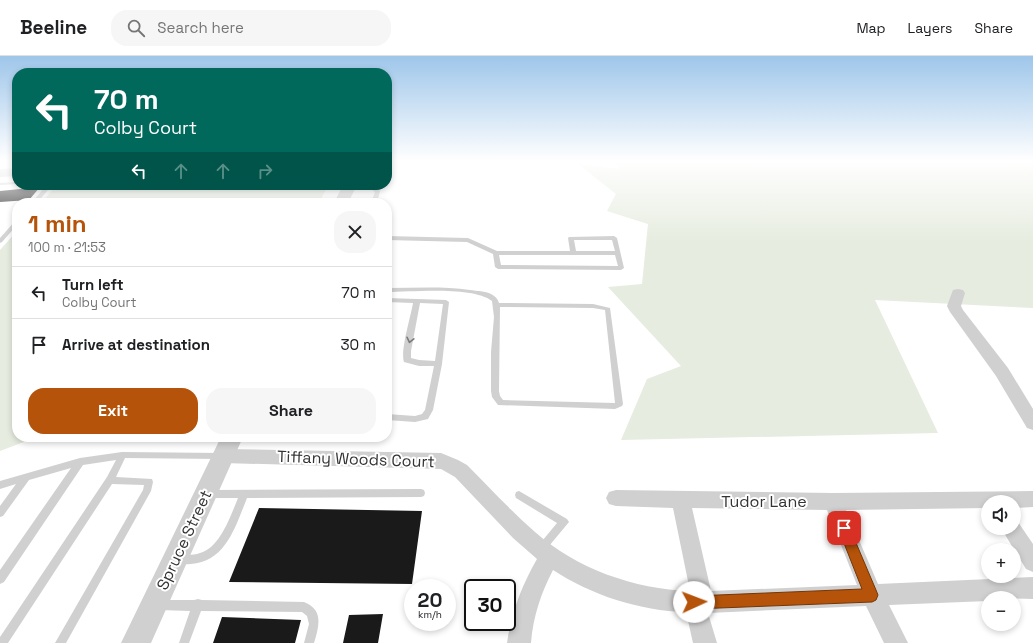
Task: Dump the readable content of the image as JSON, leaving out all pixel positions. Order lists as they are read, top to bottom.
{
  "streets": {
    "street": ["Tiffany Woods Court", "Tudor Lane", "Spruce Street"]
  },
  "crossings": [
    ["Tiffany Woods Court", "Spruce Street"]
  ],
  "page": {
    "header": "Beeline",
    "search": "Search here",
    "nav": ["Map", "Layers", "Share"],
    "turn": ["70 m", "Colby Court"],
    "heading": ["1 min", "100 m · 21:53"],
    "list": [
      {
        "name": "Turn left",
        "note": "Colby Court",
        "value": "70 m"
      },
      {
        "name": "Arrive at destination",
        "value": "30 m"
      }
    ],
    "buttons": ["Exit", "Share"],
    "map_buttons": ["+", "−"],
    "speed": "20 km/h",
    "limit": "30"
  }
}
